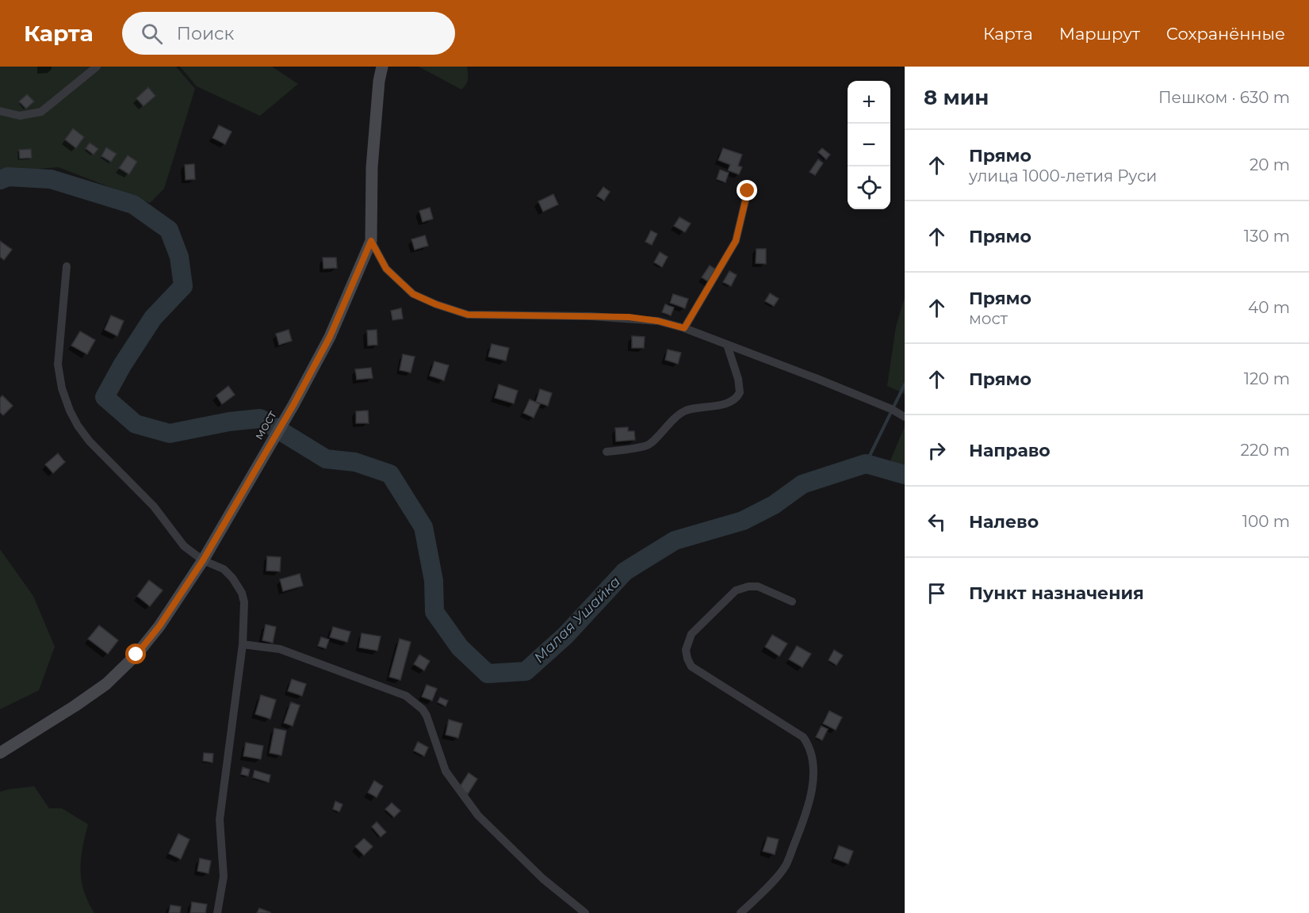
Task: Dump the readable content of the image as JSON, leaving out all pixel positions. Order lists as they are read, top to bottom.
{
  "streets": {
    "street": ["мост"]
  },
  "water": ["Малая Ушайка"],
  "page": {
    "header": "Карта",
    "search": "Поиск",
    "nav": ["Карта", "Маршрут", "Сохранённые"],
    "heading": ["8 мин", "Пешком · 630 m"],
    "map_buttons": ["+", "−"],
    "list": [
      ["Прямо", "улица 1000-летия Руси", "20 m"],
      ["Прямо", "130 m"],
      ["Прямо", "мост", "40 m"],
      ["Прямо", "120 m"],
      ["Направо", "220 m"],
      ["Налево", "100 m"],
      "Пункт назначения"
    ]
  }
}
